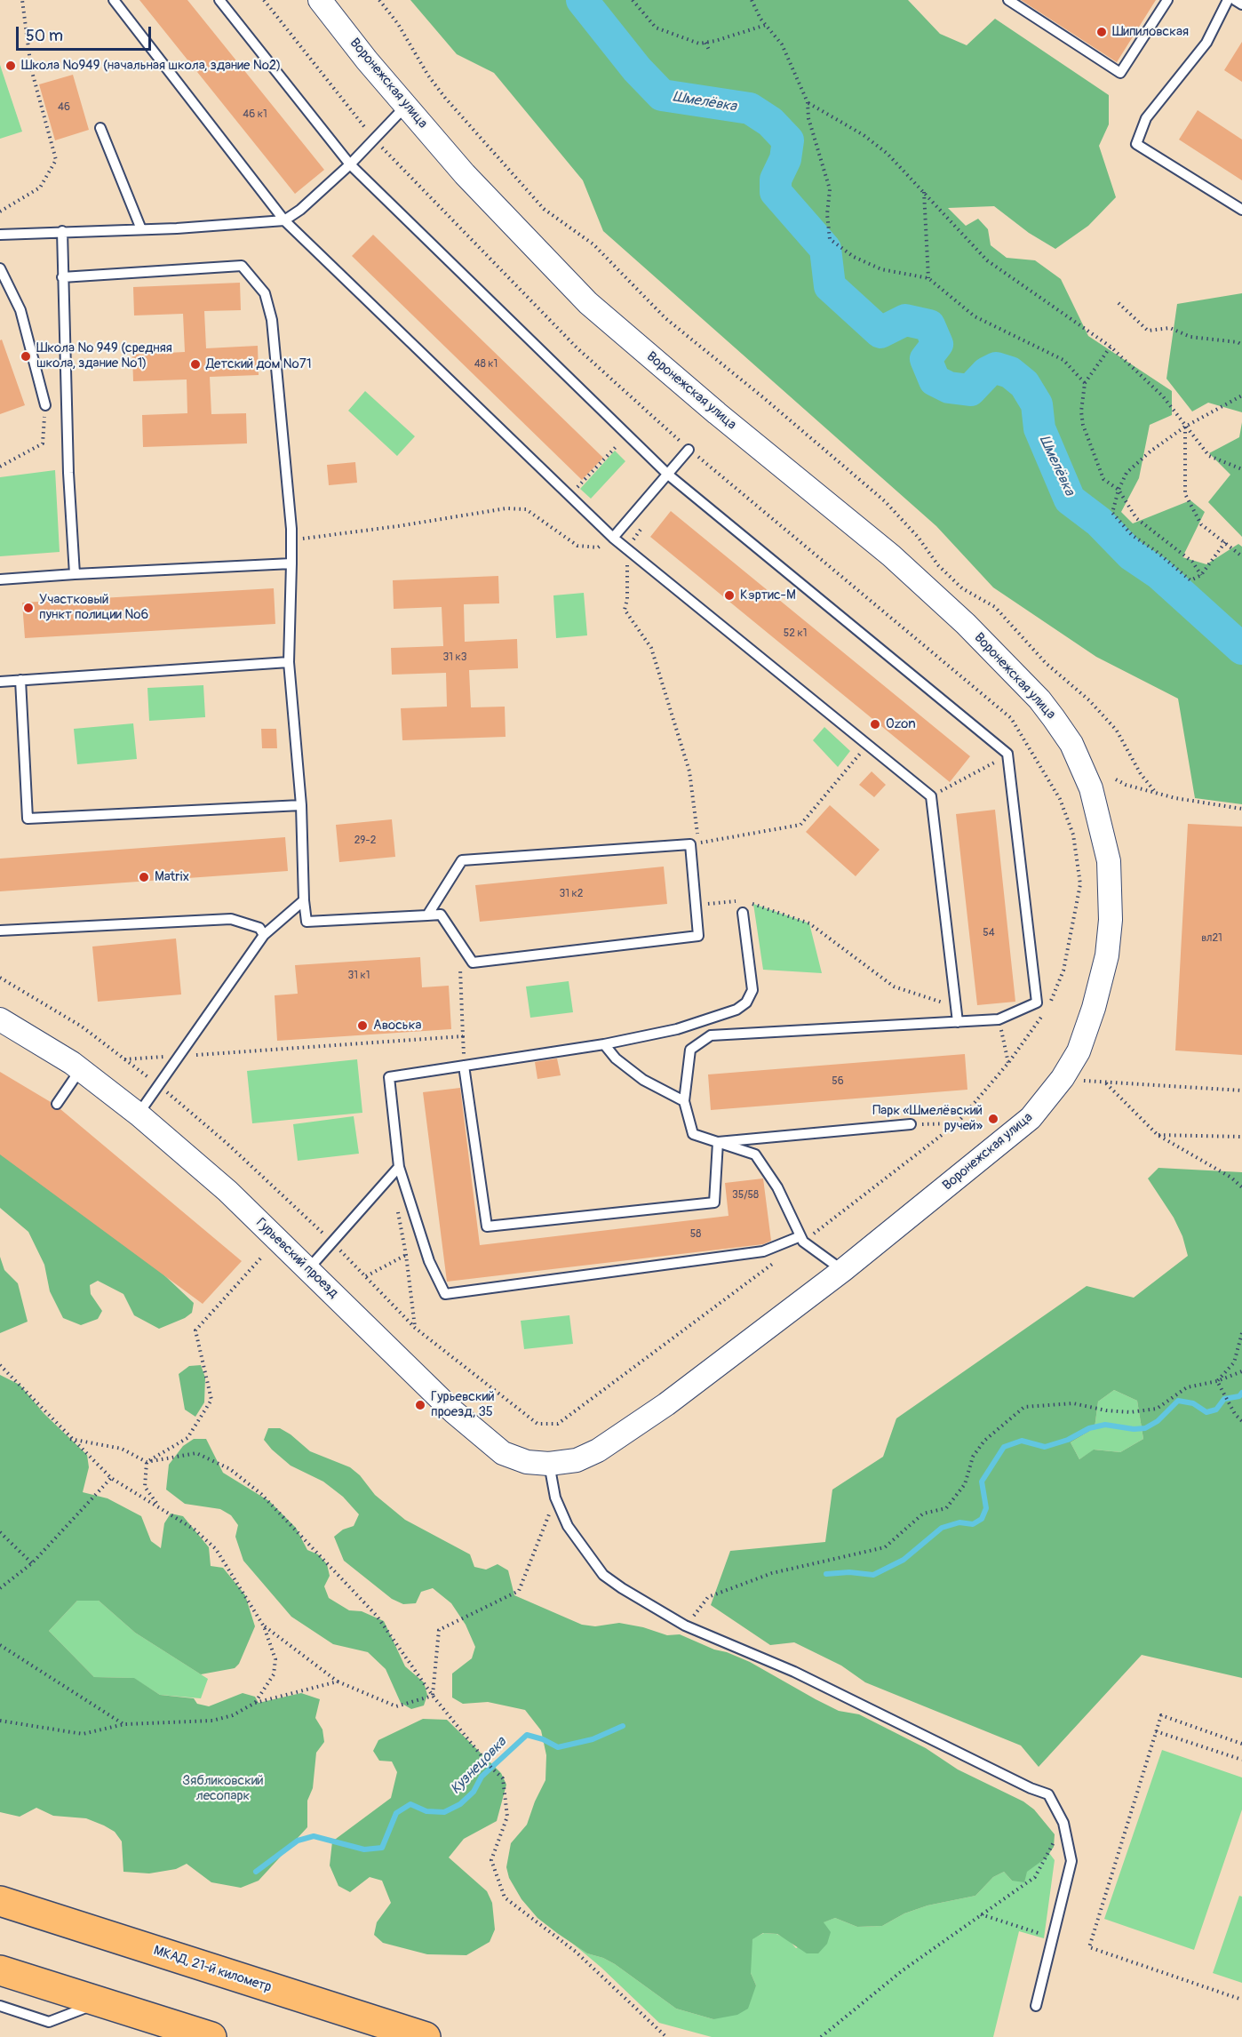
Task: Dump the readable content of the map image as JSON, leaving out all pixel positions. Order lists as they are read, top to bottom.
{
  "streets": {
    "highway": ["МКАД, 21-й километр"],
    "street": ["Воронежская улица", "Гурьевский проезд"]
  },
  "crossings": [
    ["Воронежская улица", "Гурьевский проезд"]
  ],
  "water": ["Шмелёвка", "Кузнецовка"],
  "parks": ["Зябликовский лесопарк"],
  "places": [
    "Шипиловская",
    "Школа №949 (начальная школа, здание №2)",
    "Школа № 949 (средняя школа, здание №1)",
    "Детский дом №71",
    "Кэртис-М",
    "Участковый пункт полиции №6",
    "Ozon",
    "Matrix",
    "Авоська",
    "Парк «Шмелёвский ручей»",
    "Гурьевский проезд, 35"
  ],
  "house_numbers": [
    "46",
    "46 к1",
    "48 к1",
    "52 к1",
    "31 к3",
    "29-2",
    "31 к2",
    "54",
    "вл21",
    "31 к1",
    "56",
    "35/58",
    "58"
  ],
  "scale_bar": "50 m"
}
